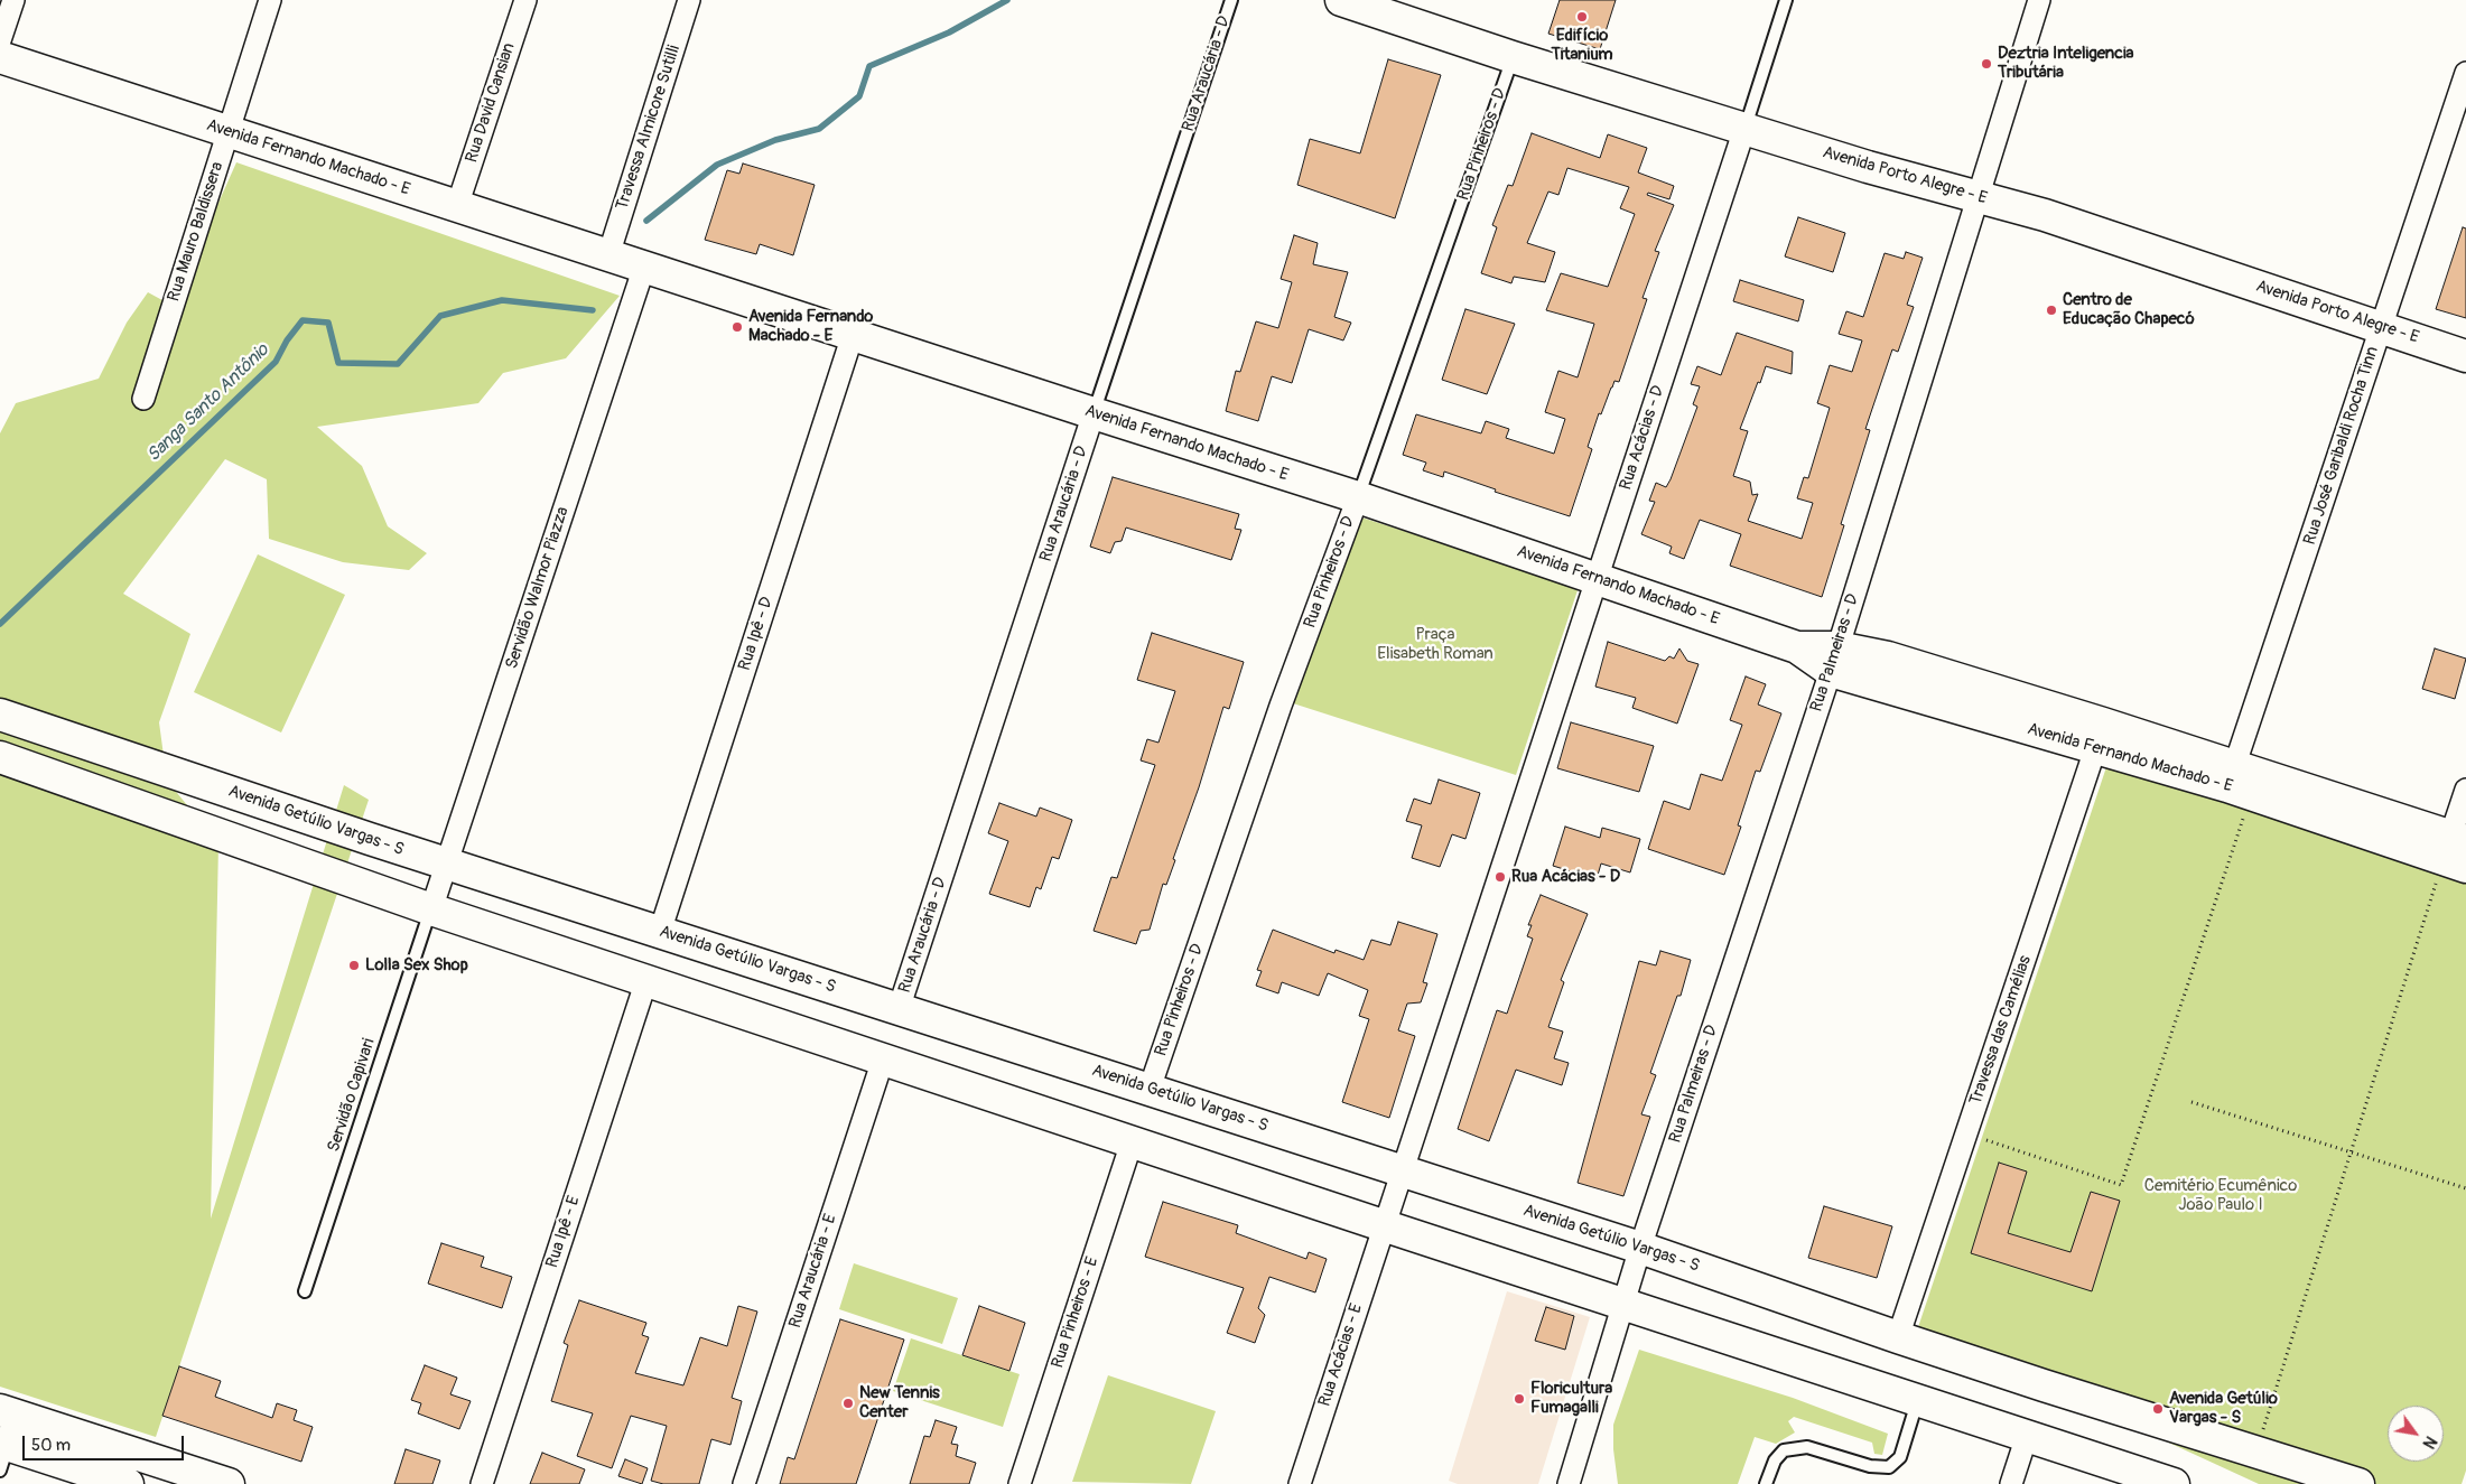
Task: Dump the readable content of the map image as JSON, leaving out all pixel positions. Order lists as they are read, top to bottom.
{
  "streets": {
    "street": [
      "Rua Araucária - D",
      "Rua David Cansian",
      "Travessa Almicore Sutilli",
      "Rua Pinheiros - D",
      "Avenida Fernando Machado - E",
      "Avenida Porto Alegre - E",
      "Rua Mauro Baldissera",
      "Rua Acácias - D",
      "Rua José Garibaldi Rocha Tinn",
      "Servidão Walmor Piazza",
      "Rua Ipê - D",
      "Rua Palmeiras - D",
      "Avenida Getúlio Vargas - S",
      "Travessa das Camélias",
      "Rua Ipê - E",
      "Rua Araucária - E",
      "Rua Pinheiros - E",
      "Rua Acácias - E"
    ],
    "lane": ["Servidão Capivari"]
  },
  "crossings": [
    ["Rua Araucária - D", "Avenida Fernando Machado - E"],
    ["Rua Araucária - D", "Avenida Getúlio Vargas - S"],
    ["Rua David Cansian", "Avenida Fernando Machado - E"],
    ["Travessa Almicore Sutilli", "Avenida Fernando Machado - E"],
    ["Rua Pinheiros - D", "Avenida Fernando Machado - E"],
    ["Rua Pinheiros - D", "Avenida Porto Alegre - E"],
    ["Rua Pinheiros - D", "Avenida Getúlio Vargas - S"],
    ["Avenida Fernando Machado - E", "Rua Mauro Baldissera"],
    ["Avenida Fernando Machado - E", "Rua Acácias - D"],
    ["Avenida Fernando Machado - E", "Rua José Garibaldi Rocha Tinn"],
    ["Avenida Fernando Machado - E", "Servidão Walmor Piazza"],
    ["Avenida Fernando Machado - E", "Rua Ipê - D"],
    ["Avenida Fernando Machado - E", "Rua Palmeiras - D"],
    ["Avenida Fernando Machado - E", "Travessa das Camélias"],
    ["Avenida Porto Alegre - E", "Rua Acácias - D"],
    ["Avenida Porto Alegre - E", "Rua José Garibaldi Rocha Tinn"],
    ["Avenida Porto Alegre - E", "Rua Palmeiras - D"],
    ["Rua Acácias - D", "Avenida Getúlio Vargas - S"],
    ["Rua Acácias - D", "Rua Acácias - E"],
    ["Servidão Walmor Piazza", "Avenida Getúlio Vargas - S"],
    ["Servidão Walmor Piazza", "Servidão Capivari"],
    ["Rua Ipê - D", "Avenida Getúlio Vargas - S"],
    ["Rua Palmeiras - D", "Avenida Getúlio Vargas - S"],
    ["Avenida Getúlio Vargas - S", "Travessa das Camélias"]
  ],
  "water": ["Sanga Santo Antônio"],
  "parks": ["Praça Elisabeth Roman", "Cemitério Ecumênico João Paulo I"],
  "places": [
    "Edifício Titanium",
    "Deztria Inteligencia Tributária",
    "Centro de Educação Chapecó",
    "Avenida Fernando Machado - E",
    "Rua Acácias - D",
    "Lolla Sex Shop",
    "Floricultura Fumagalli",
    "New Tennis Center",
    "Avenida Getúlio Vargas - S"
  ],
  "scale_bar": "50 m",
  "north": "bottom right"
}
